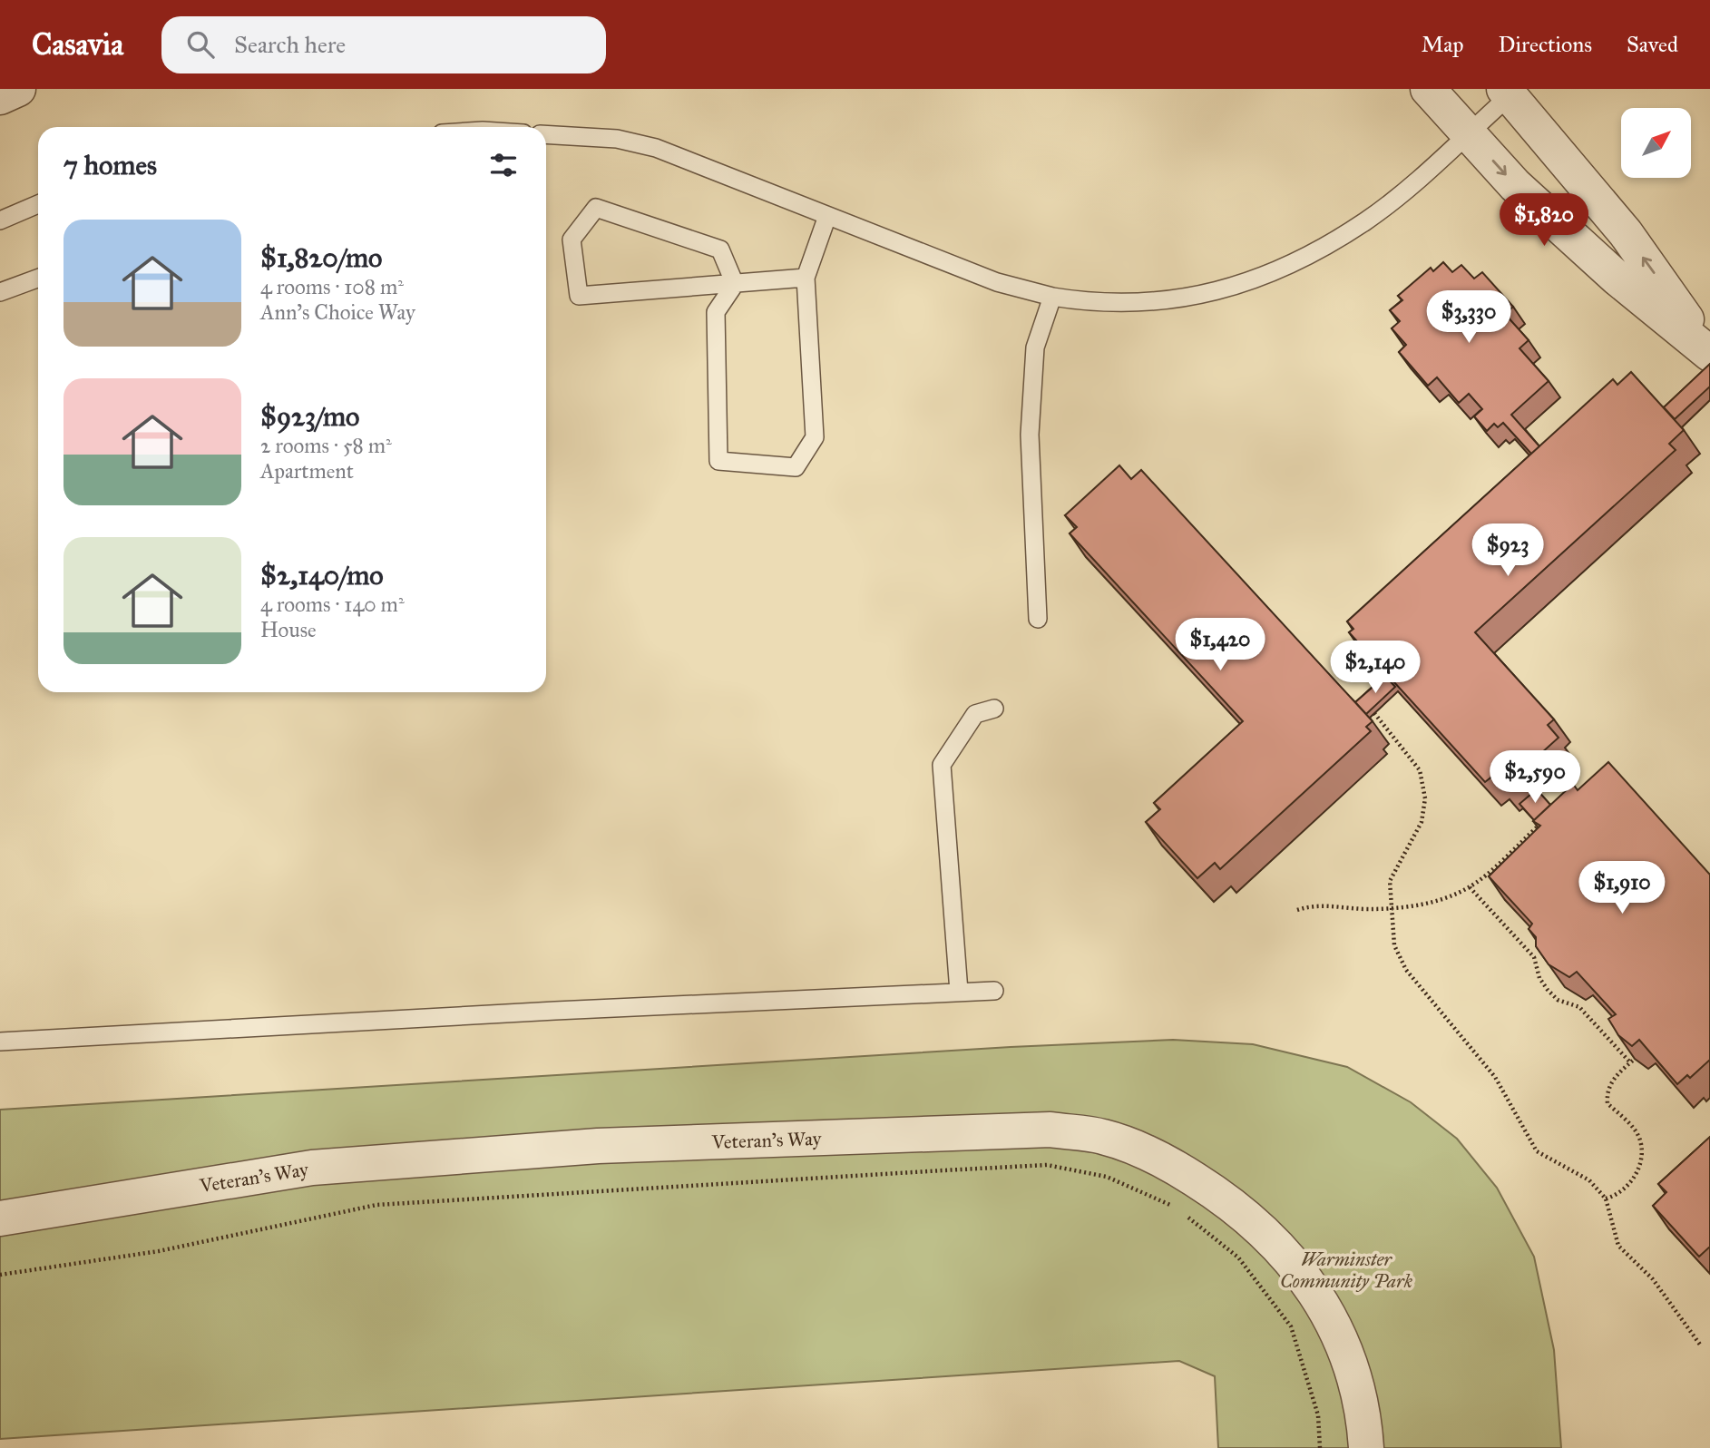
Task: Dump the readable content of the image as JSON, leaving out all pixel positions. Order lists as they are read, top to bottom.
{
  "streets": {
    "street": ["Veteran's Way"]
  },
  "parks": ["Warminster Community Park"],
  "north": "top right",
  "page": {
    "header": "Casavia",
    "search": "Search here",
    "nav": ["Map", "Directions", "Saved"],
    "heading": "7 homes",
    "price": [
      "$1,820",
      "$3,330",
      "$923",
      "$1,420",
      "$2,140",
      "$2,590",
      "$1,910"
    ],
    "list": [
      {
        "name": "$1,820/mo",
        "note": "4 rooms · 108 m² · Ann's Choice Way"
      },
      {
        "name": "$923/mo",
        "note": "2 rooms · 58 m² · Apartment"
      },
      {
        "name": "$2,140/mo",
        "note": "4 rooms · 140 m² · House"
      }
    ]
  }
}
